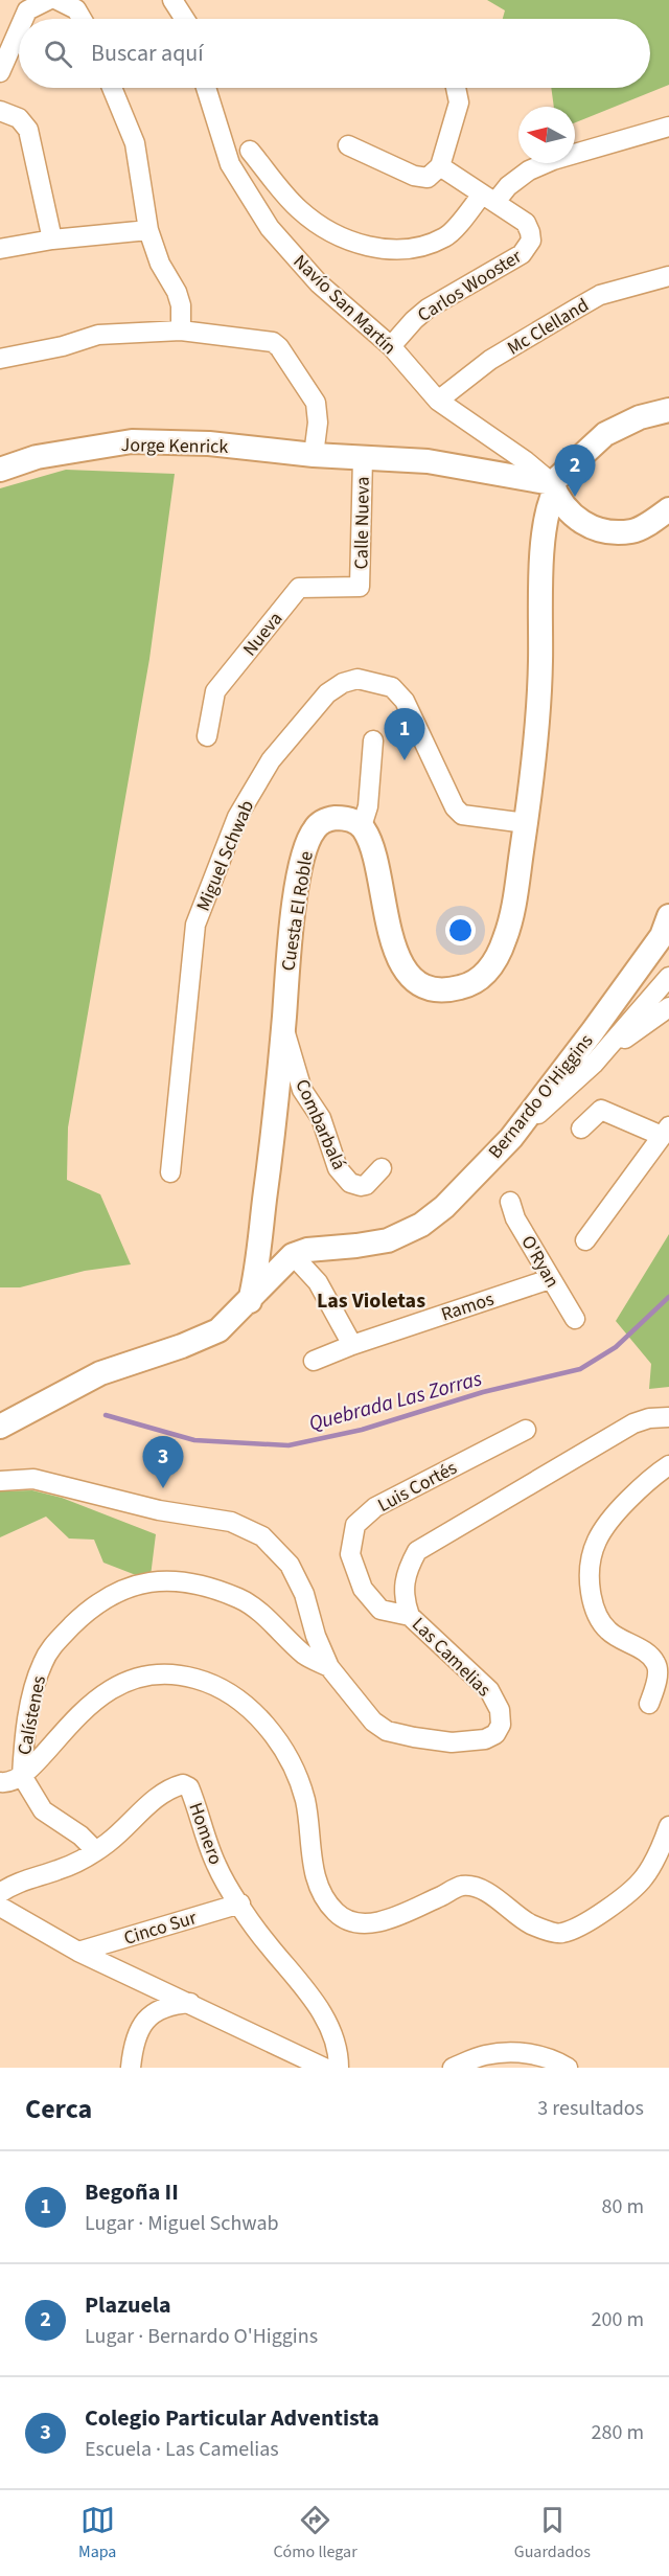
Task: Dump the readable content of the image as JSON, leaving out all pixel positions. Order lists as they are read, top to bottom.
{
  "streets": {
    "main road": ["Jorge Kenrick", "Cuesta El Roble", "Bernardo O'Higgins"],
    "street": [
      "Carlos Wooster",
      "Navío San Martín",
      "Mc Clelland",
      "Calle Nueva",
      "Nueva",
      "Miguel Schwab",
      "Combarbalá",
      "O'Ryan",
      "Ramos",
      "Luis Cortés",
      "Las Camelias",
      "Calístenes",
      "Homero",
      "Cinco Sur"
    ]
  },
  "crossings": [
    ["Carlos Wooster", "Navío San Martín"],
    ["Navío San Martín", "Mc Clelland"],
    ["Navío San Martín", "Jorge Kenrick"],
    ["Jorge Kenrick", "Calle Nueva"],
    ["Calle Nueva", "Nueva"],
    ["Cuesta El Roble", "Combarbalá"],
    ["O'Ryan", "Ramos"],
    ["Luis Cortés", "Las Camelias"],
    ["Las Camelias", "Calístenes"],
    ["Homero", "Cinco Sur"]
  ],
  "districts": ["Las Violetas"],
  "water": ["Quebrada Las Zorras"],
  "north": "left",
  "page": {
    "search": "Buscar aquí",
    "pins": ["2", "1", "3"],
    "heading": ["Cerca", "3 resultados"],
    "list": [
      {
        "mark": "1",
        "name": "Begoña II",
        "note": "Lugar · Miguel Schwab",
        "value": "80 m"
      },
      {
        "mark": "2",
        "name": "Plazuela",
        "note": "Lugar · Bernardo O'Higgins",
        "value": "200 m"
      },
      {
        "mark": "3",
        "name": "Colegio Particular Adventista",
        "note": "Escuela · Las Camelias",
        "value": "280 m"
      }
    ],
    "nav": ["Mapa", "Cómo llegar", "Guardados"]
  }
}
